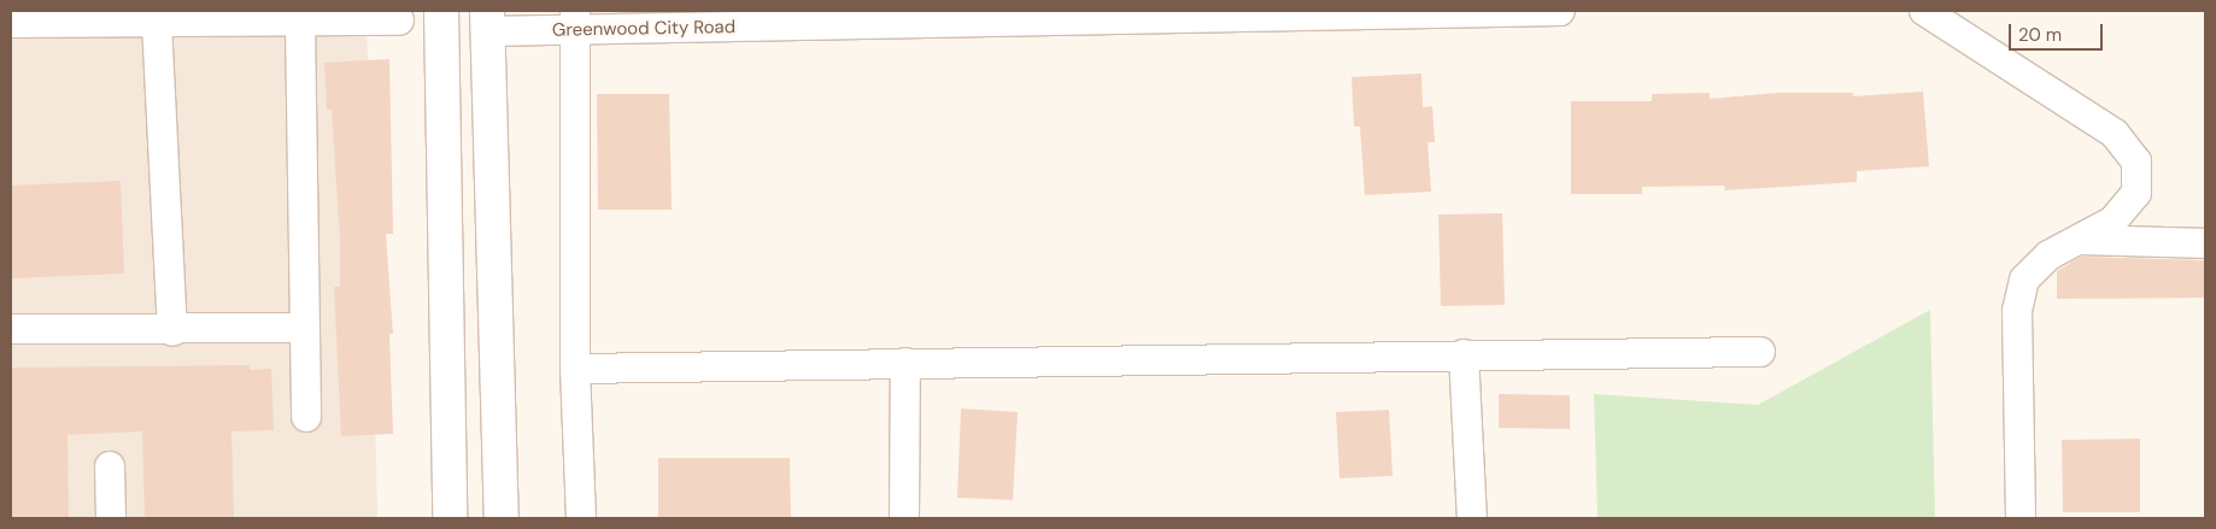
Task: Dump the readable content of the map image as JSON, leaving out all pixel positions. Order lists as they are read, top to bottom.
{
  "streets": {
    "street": ["Greenwood City Road"]
  },
  "scale_bar": "20 m"
}
